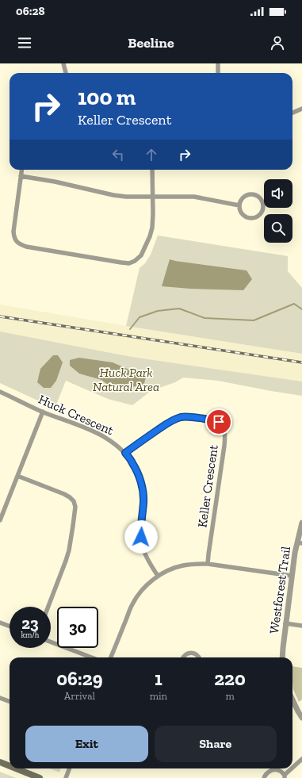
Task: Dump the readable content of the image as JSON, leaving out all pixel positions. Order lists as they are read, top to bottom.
{
  "streets": {
    "street": ["Huck Crescent", "Keller Crescent", "Westforest Trail"]
  },
  "crossings": [
    ["Huck Crescent", "Keller Crescent"]
  ],
  "parks": ["Huck Park Natural Area"],
  "page": {
    "status": "06:28",
    "header": "Beeline",
    "turn": ["100 m", "Keller Crescent"],
    "speed": "23 km/h",
    "limit": "30",
    "eta": [
      "06:29",
      "Arrival",
      "1",
      "min",
      "220",
      "m"
    ],
    "buttons": ["Exit", "Share"]
  }
}
